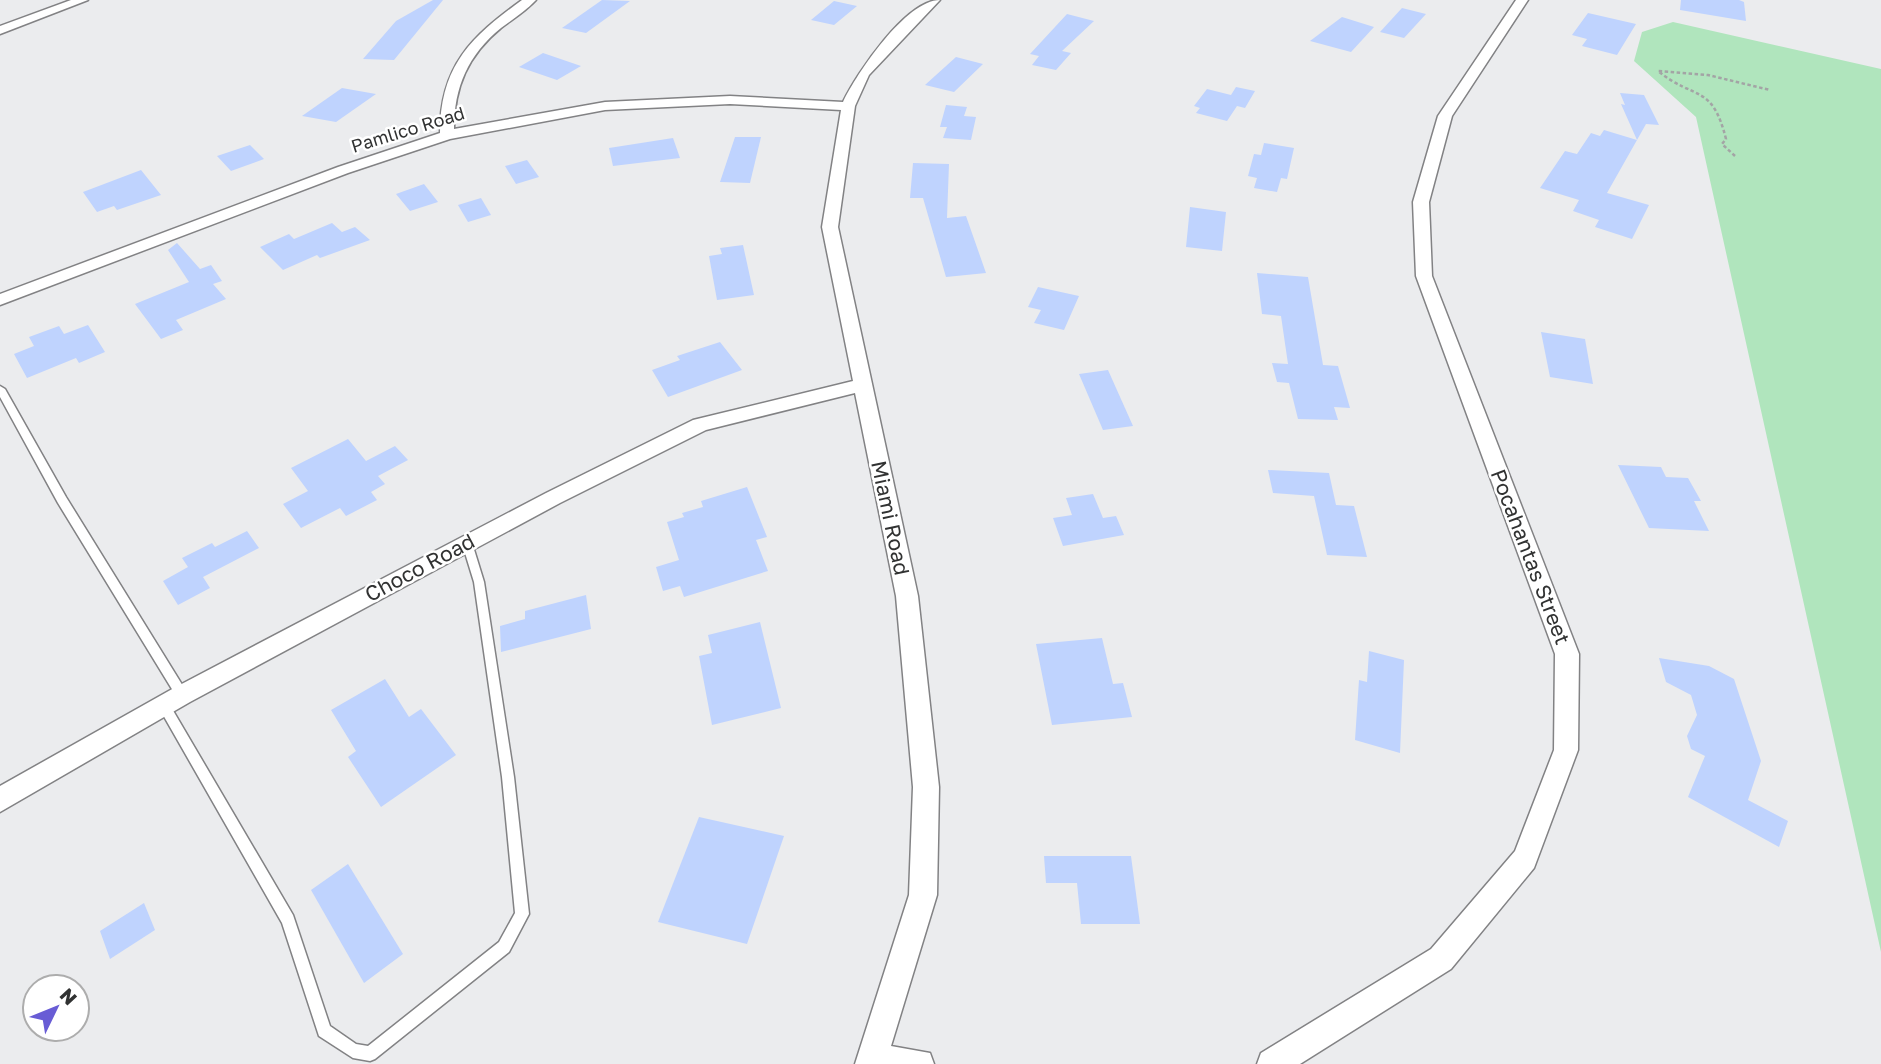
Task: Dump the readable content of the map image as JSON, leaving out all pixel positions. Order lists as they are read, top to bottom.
{
  "streets": {
    "street": [
      "Pamlico Road",
      "Miami Road",
      "Pocahantas Street",
      "Choco Road"
    ]
  },
  "crossings": [
    ["Pamlico Road", "Miami Road"],
    ["Miami Road", "Choco Road"]
  ],
  "north": "top right"
}
